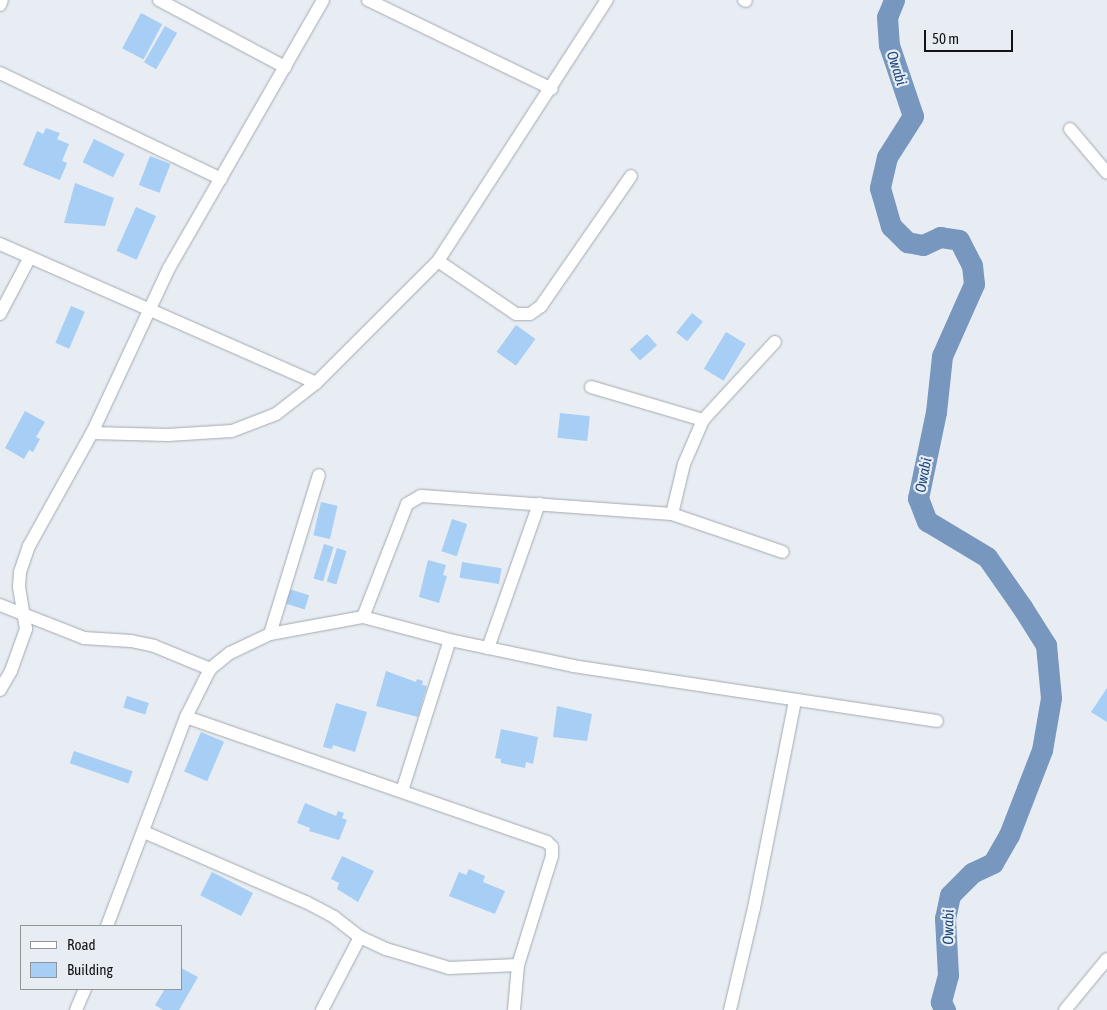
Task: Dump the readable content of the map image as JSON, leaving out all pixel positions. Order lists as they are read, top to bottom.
{
  "water": ["Owabi"],
  "legend": ["Road", "Building"],
  "scale_bar": "50 m"
}
